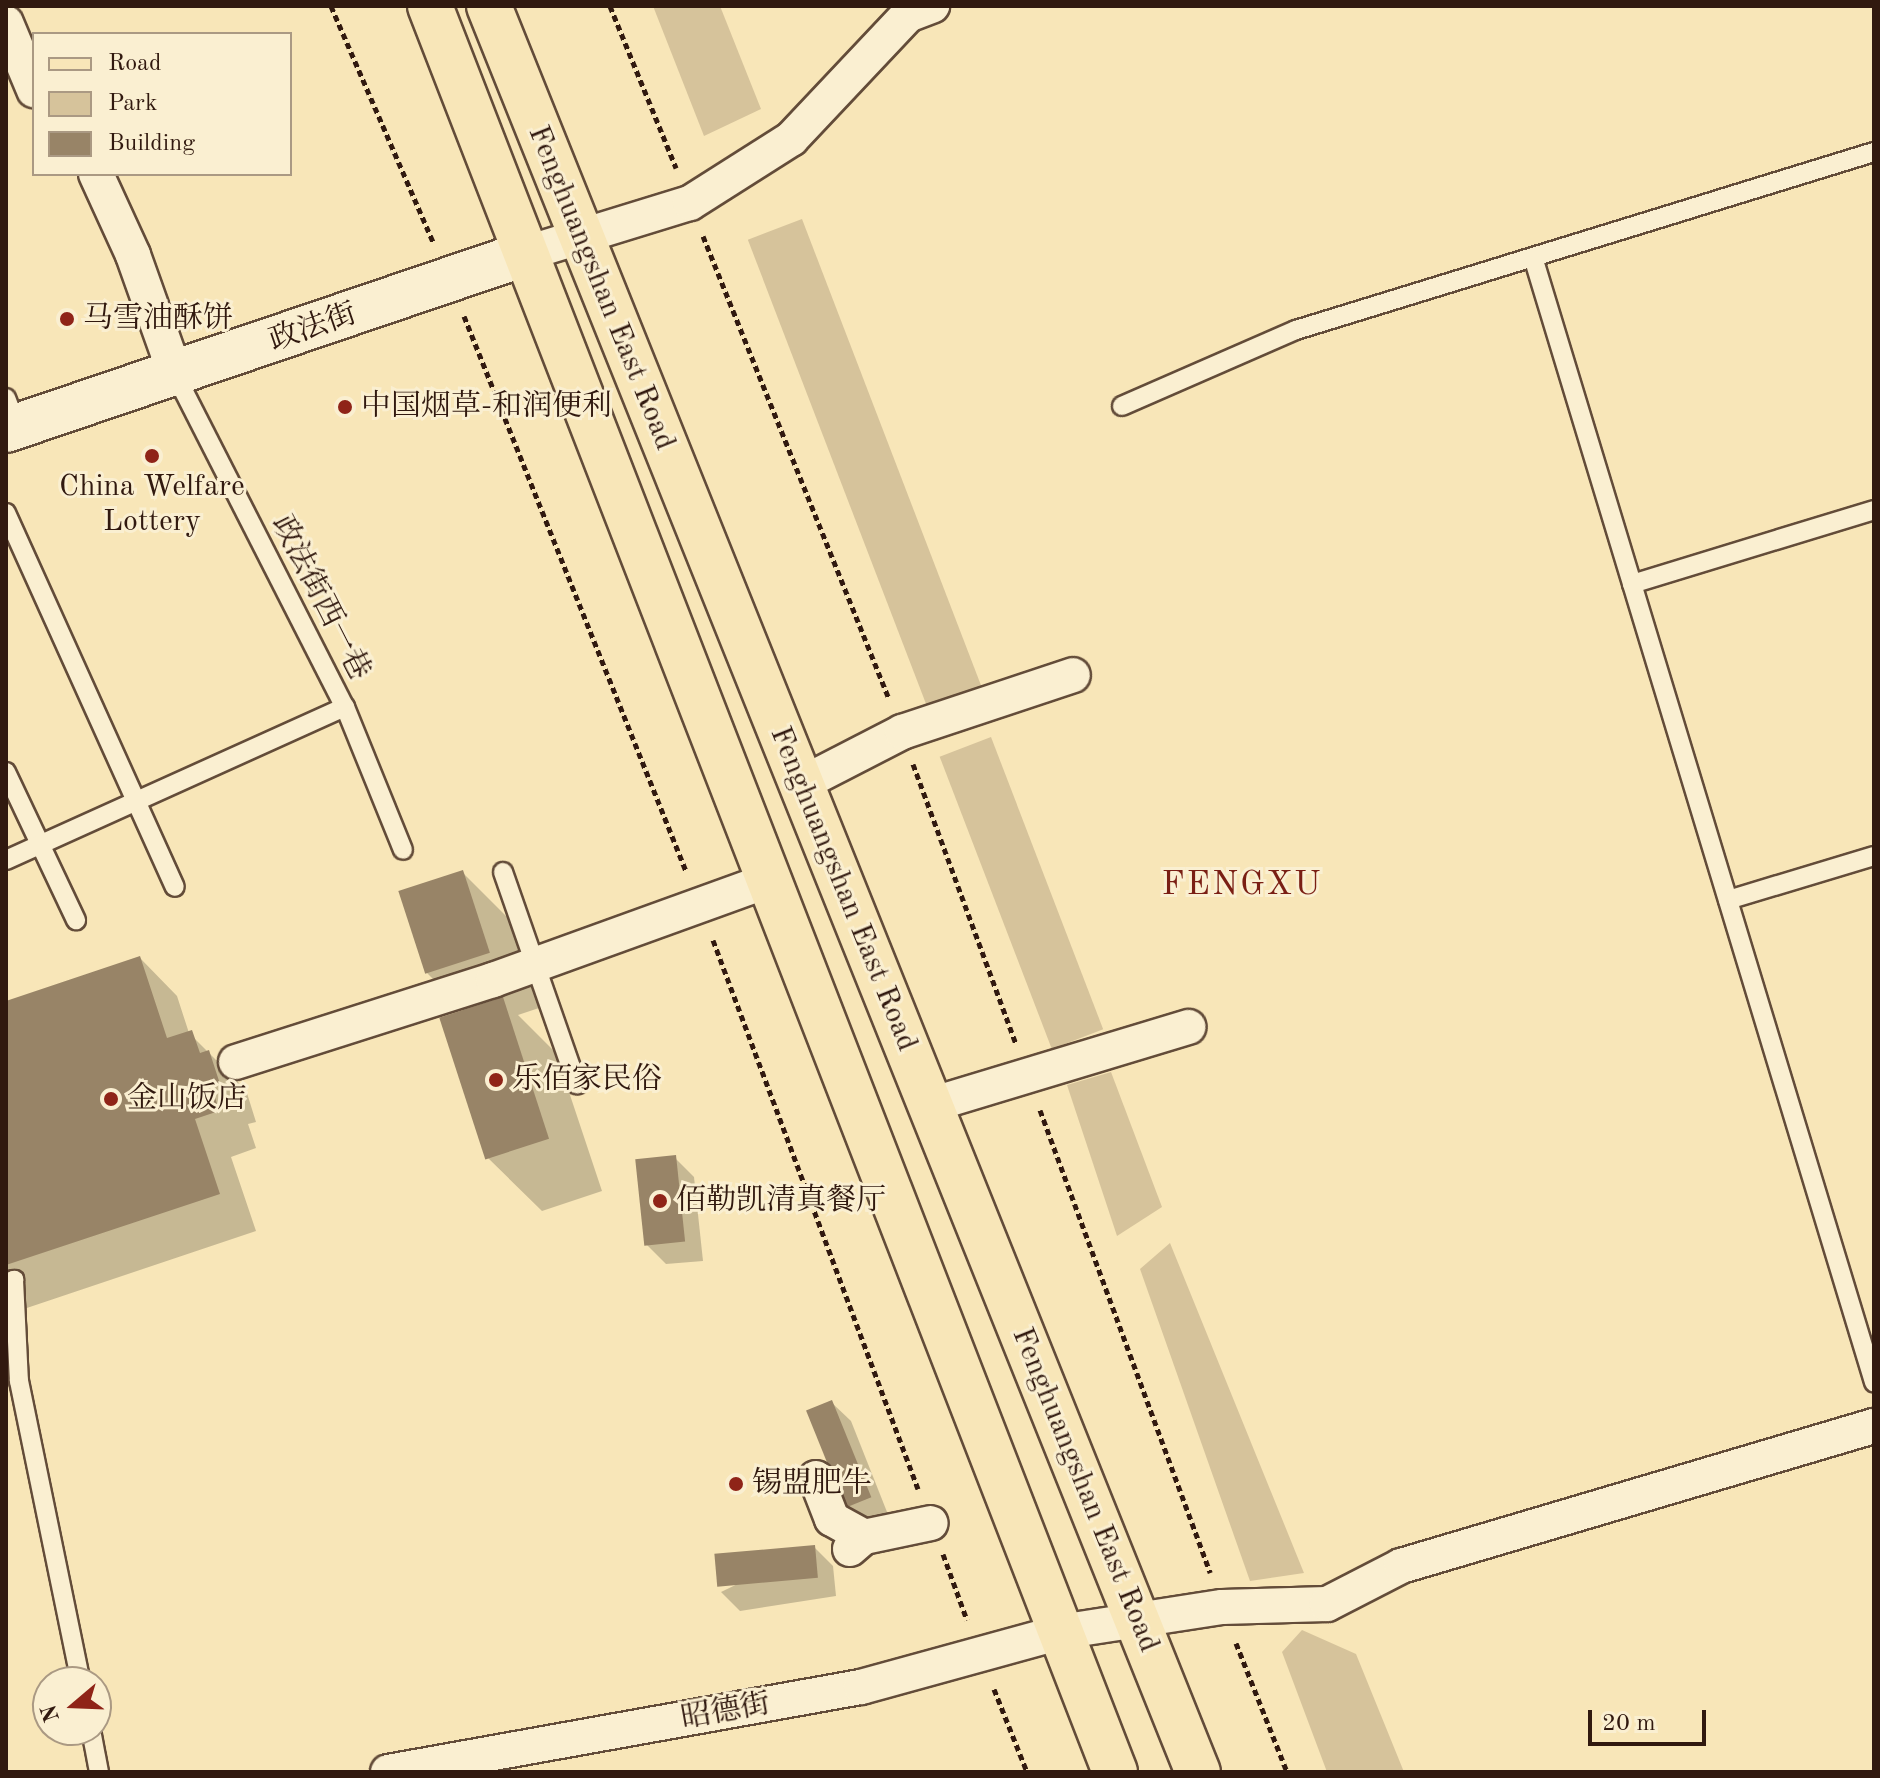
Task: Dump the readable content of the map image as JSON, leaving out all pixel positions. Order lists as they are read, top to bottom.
{
  "streets": {
    "main road": ["Fenghuangshan East Road"],
    "street": ["政法街", "昭德街"],
    "lane": ["政法街西一巷"]
  },
  "crossings": [
    ["Fenghuangshan East Road", "政法街"],
    ["Fenghuangshan East Road", "昭德街"],
    ["政法街", "政法街西一巷"]
  ],
  "districts": ["FENGXU"],
  "places": [
    "马雪油酥饼",
    "中国烟草-和润便利",
    "China Welfare Lottery",
    "乐佰家民俗",
    "金山饭店",
    "佰勒凯清真餐厅",
    "锡盟肥牛"
  ],
  "legend": ["Road", "Park", "Building"],
  "scale_bar": "20 m",
  "north": "left"
}
